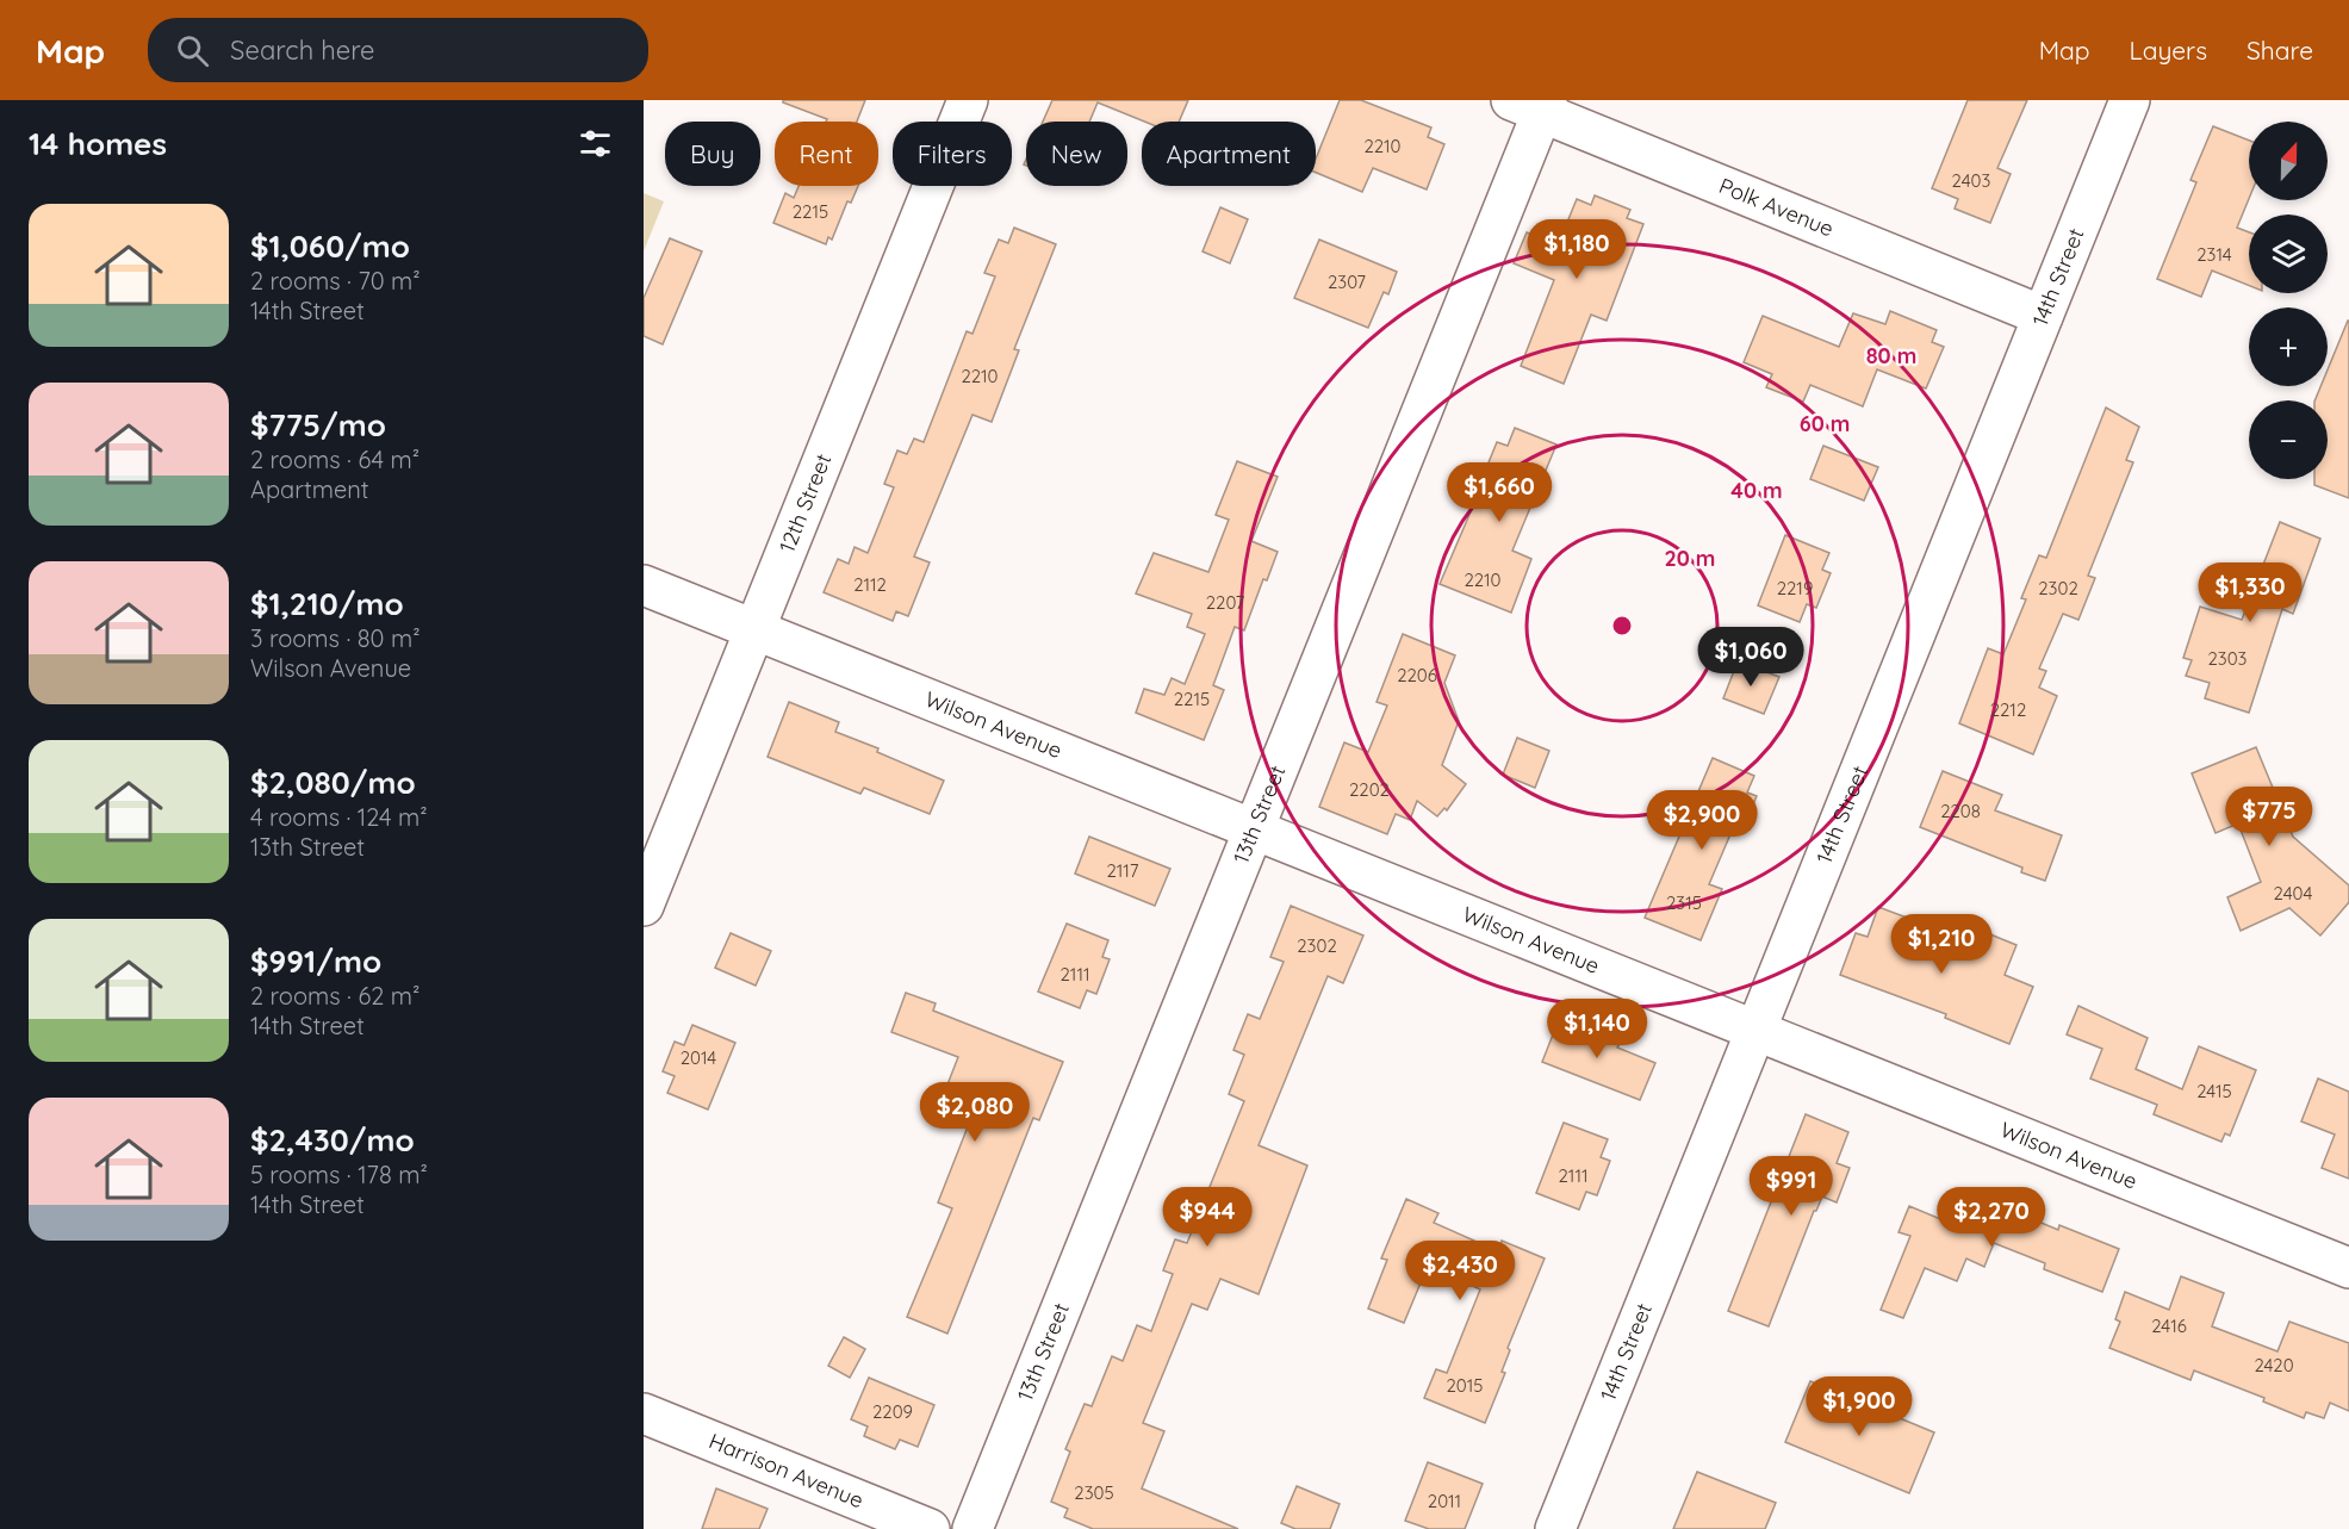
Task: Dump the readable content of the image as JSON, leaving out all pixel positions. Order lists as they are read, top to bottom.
{
  "streets": {
    "street": [
      "Polk Avenue",
      "14th Street",
      "12th Street",
      "Wilson Avenue",
      "13th Street",
      "Harrison Avenue"
    ]
  },
  "crossings": [
    ["Polk Avenue", "14th Street"],
    ["Polk Avenue", "13th Street"],
    ["14th Street", "Wilson Avenue"],
    ["12th Street", "Wilson Avenue"],
    ["Wilson Avenue", "13th Street"]
  ],
  "house_numbers": [
    "2210",
    "2403",
    "2215",
    "2314",
    "2307",
    "2210",
    "2210",
    "2112",
    "2219",
    "2302",
    "2207",
    "2303",
    "2206",
    "2215",
    "2212",
    "2202",
    "2208",
    "2117",
    "2404",
    "2315",
    "2302",
    "2111",
    "2014",
    "2415",
    "2111",
    "2416",
    "2420",
    "2015",
    "2209",
    "2305",
    "2011"
  ],
  "north": "top",
  "page": {
    "header": "Map",
    "search": "Search here",
    "nav": ["Map", "Layers", "Share"],
    "heading": "14 homes",
    "map_buttons": ["+", "−"],
    "chip": [
      "Buy",
      "Rent",
      "Filters",
      "New",
      "Apartment"
    ],
    "list": [
      {
        "name": "$1,060/mo",
        "note": "2 rooms · 70 m² · 14th Street"
      },
      {
        "name": "$775/mo",
        "note": "2 rooms · 64 m² · Apartment"
      },
      {
        "name": "$1,210/mo",
        "note": "3 rooms · 80 m² · Wilson Avenue"
      },
      {
        "name": "$2,080/mo",
        "note": "4 rooms · 124 m² · 13th Street"
      },
      {
        "name": "$991/mo",
        "note": "2 rooms · 62 m² · 14th Street"
      },
      {
        "name": "$2,430/mo",
        "note": "5 rooms · 178 m² · 14th Street"
      }
    ],
    "price": [
      "$1,180",
      "$1,660",
      "$1,330",
      "$1,060",
      "$775",
      "$2,900",
      "$1,210",
      "$1,140",
      "$2,080",
      "$991",
      "$944",
      "$2,270",
      "$2,430",
      "$1,900"
    ]
  },
  "rings": [
    "80 m",
    "60 m",
    "40 m",
    "20 m"
  ]
}
